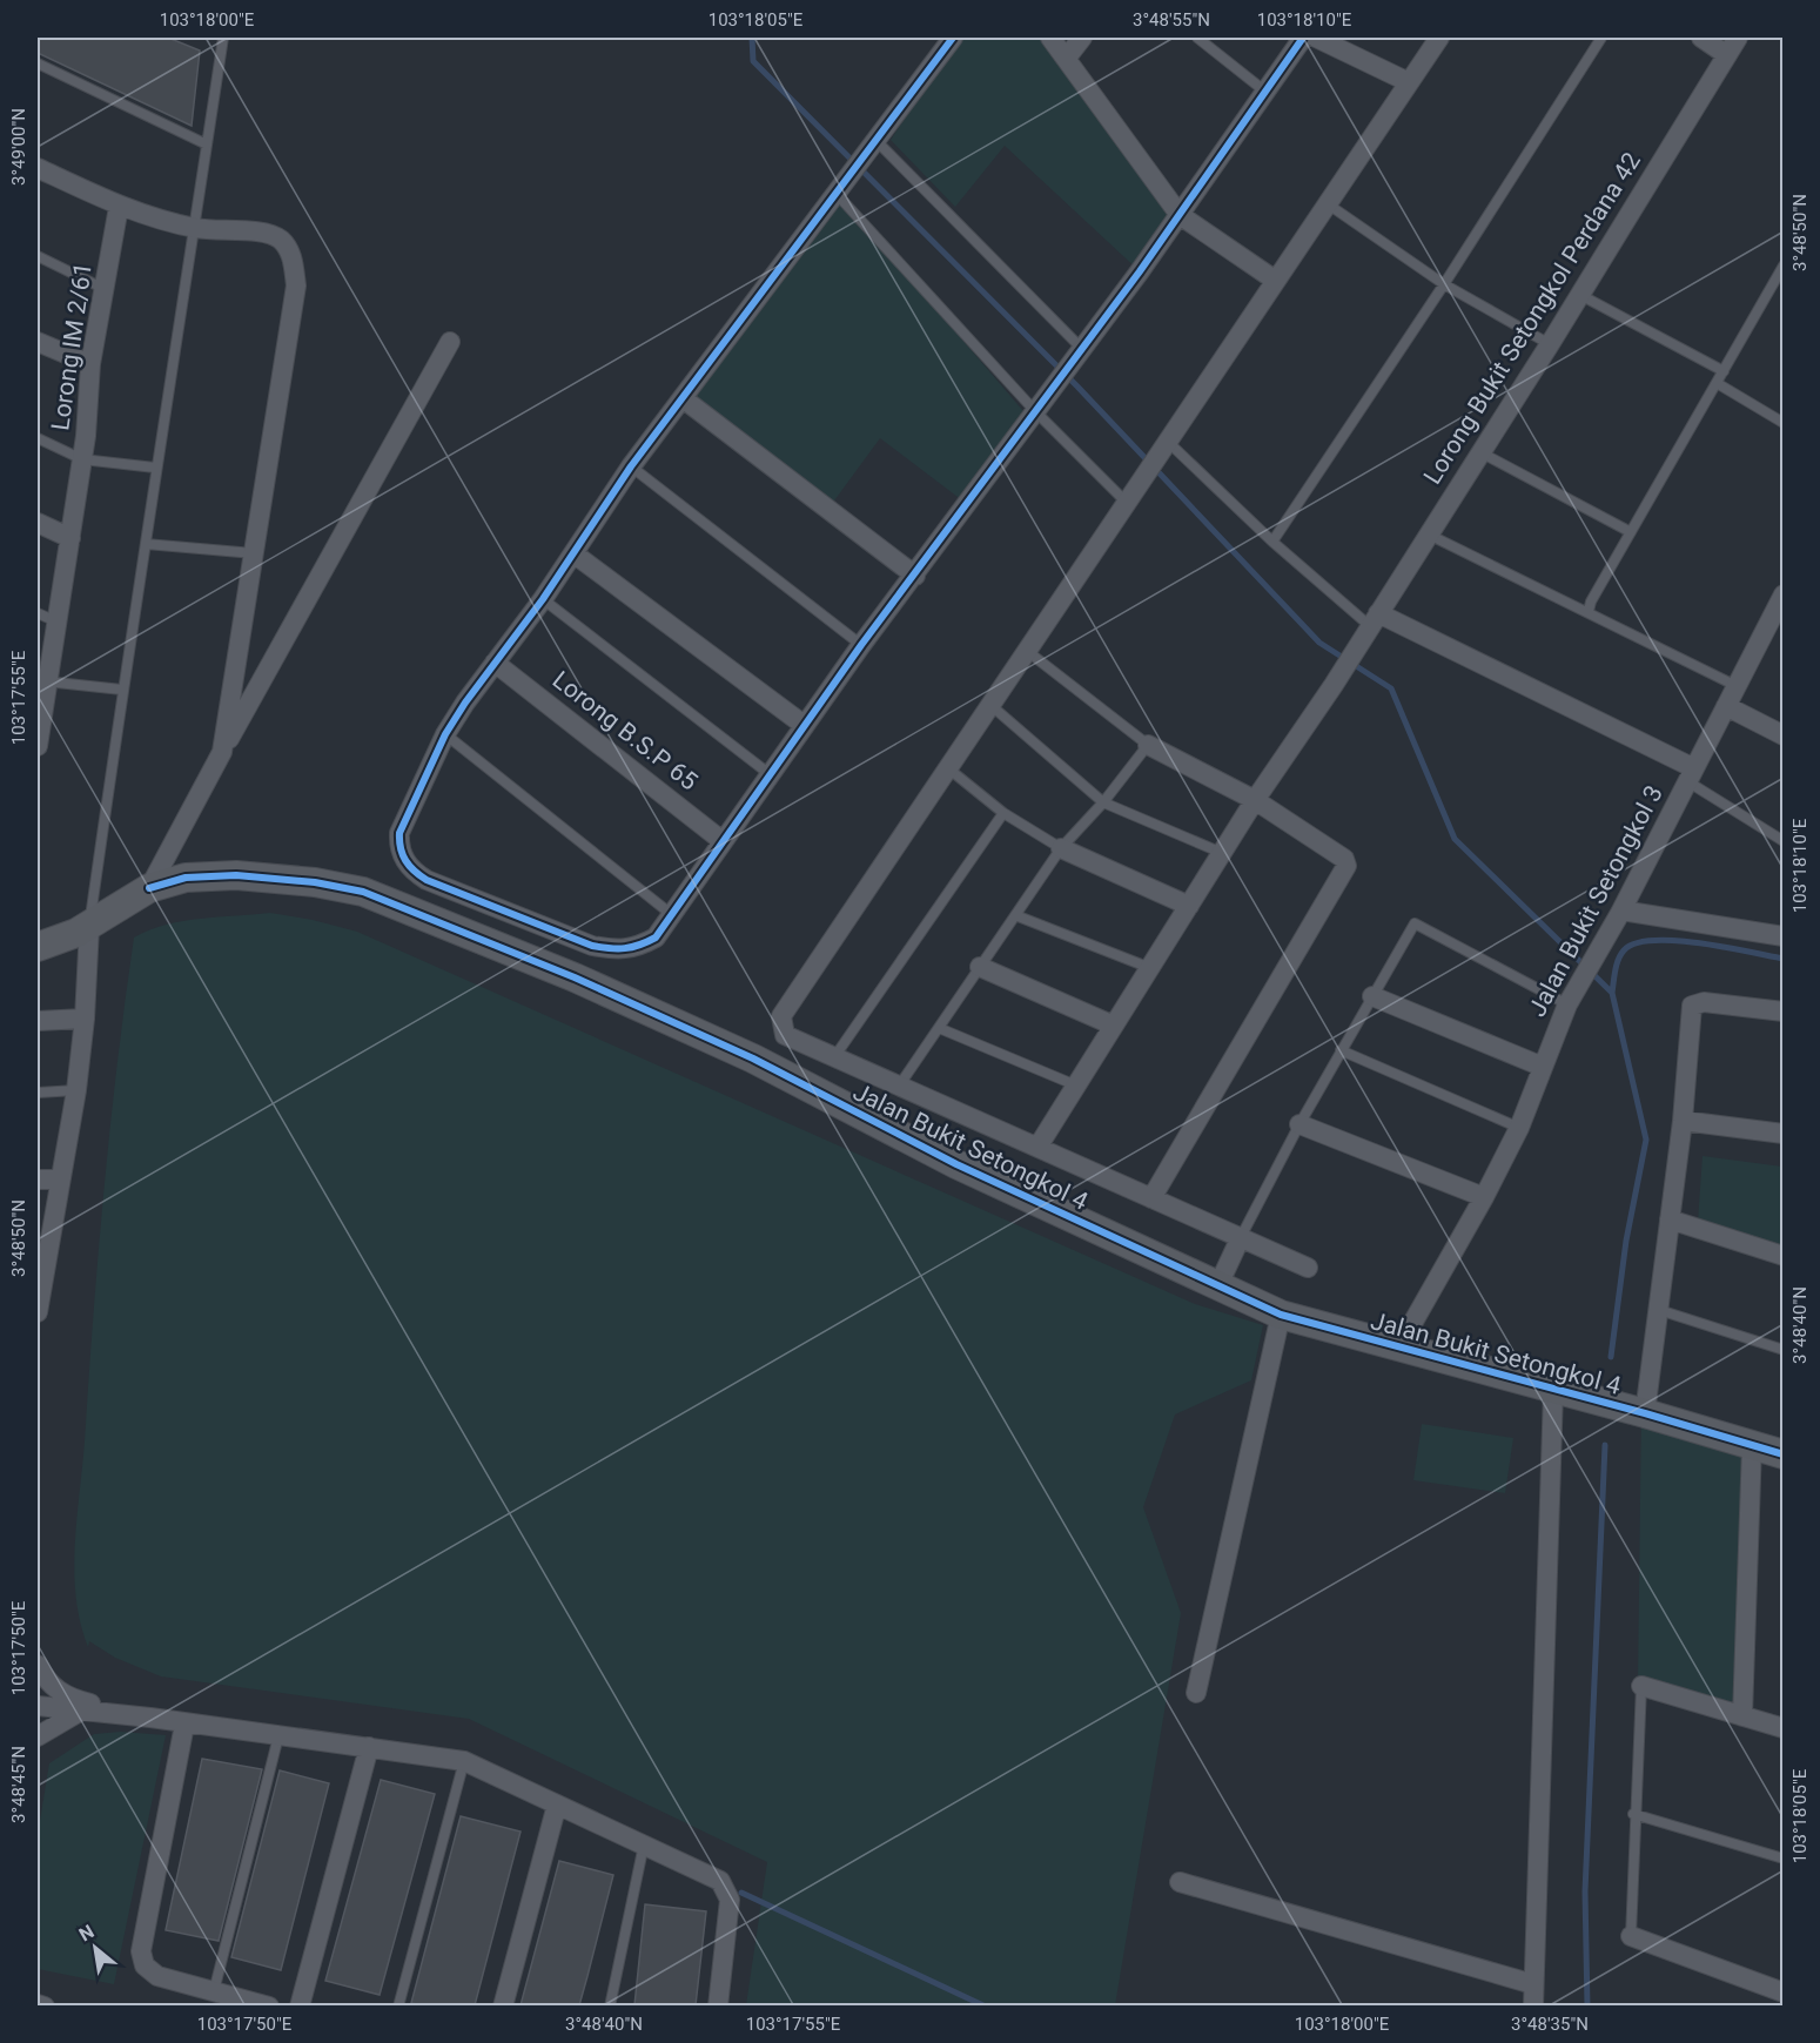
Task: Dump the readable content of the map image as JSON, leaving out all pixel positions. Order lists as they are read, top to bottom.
{
  "streets": {
    "street": [
      "Lorong Bukit Setongkol Perdana 42",
      "Lorong IM 2/61",
      "Lorong B.S.P 65",
      "Jalan Bukit Setongkol 3",
      "Jalan Bukit Setongkol 4"
    ]
  },
  "crossings": [
    ["Jalan Bukit Setongkol 3", "Jalan Bukit Setongkol 4"]
  ],
  "north": "top left",
  "coordinates": [
    "103°18'00\"E",
    "103°18'05\"E",
    "3°48'55\"N",
    "103°18'10\"E",
    "3°49'00\"N",
    "3°48'50\"N",
    "103°17'55\"E",
    "3°48'40\"N",
    "103°17'50\"E",
    "3°48'45\"N",
    "3°48'35\"N"
  ]
}
